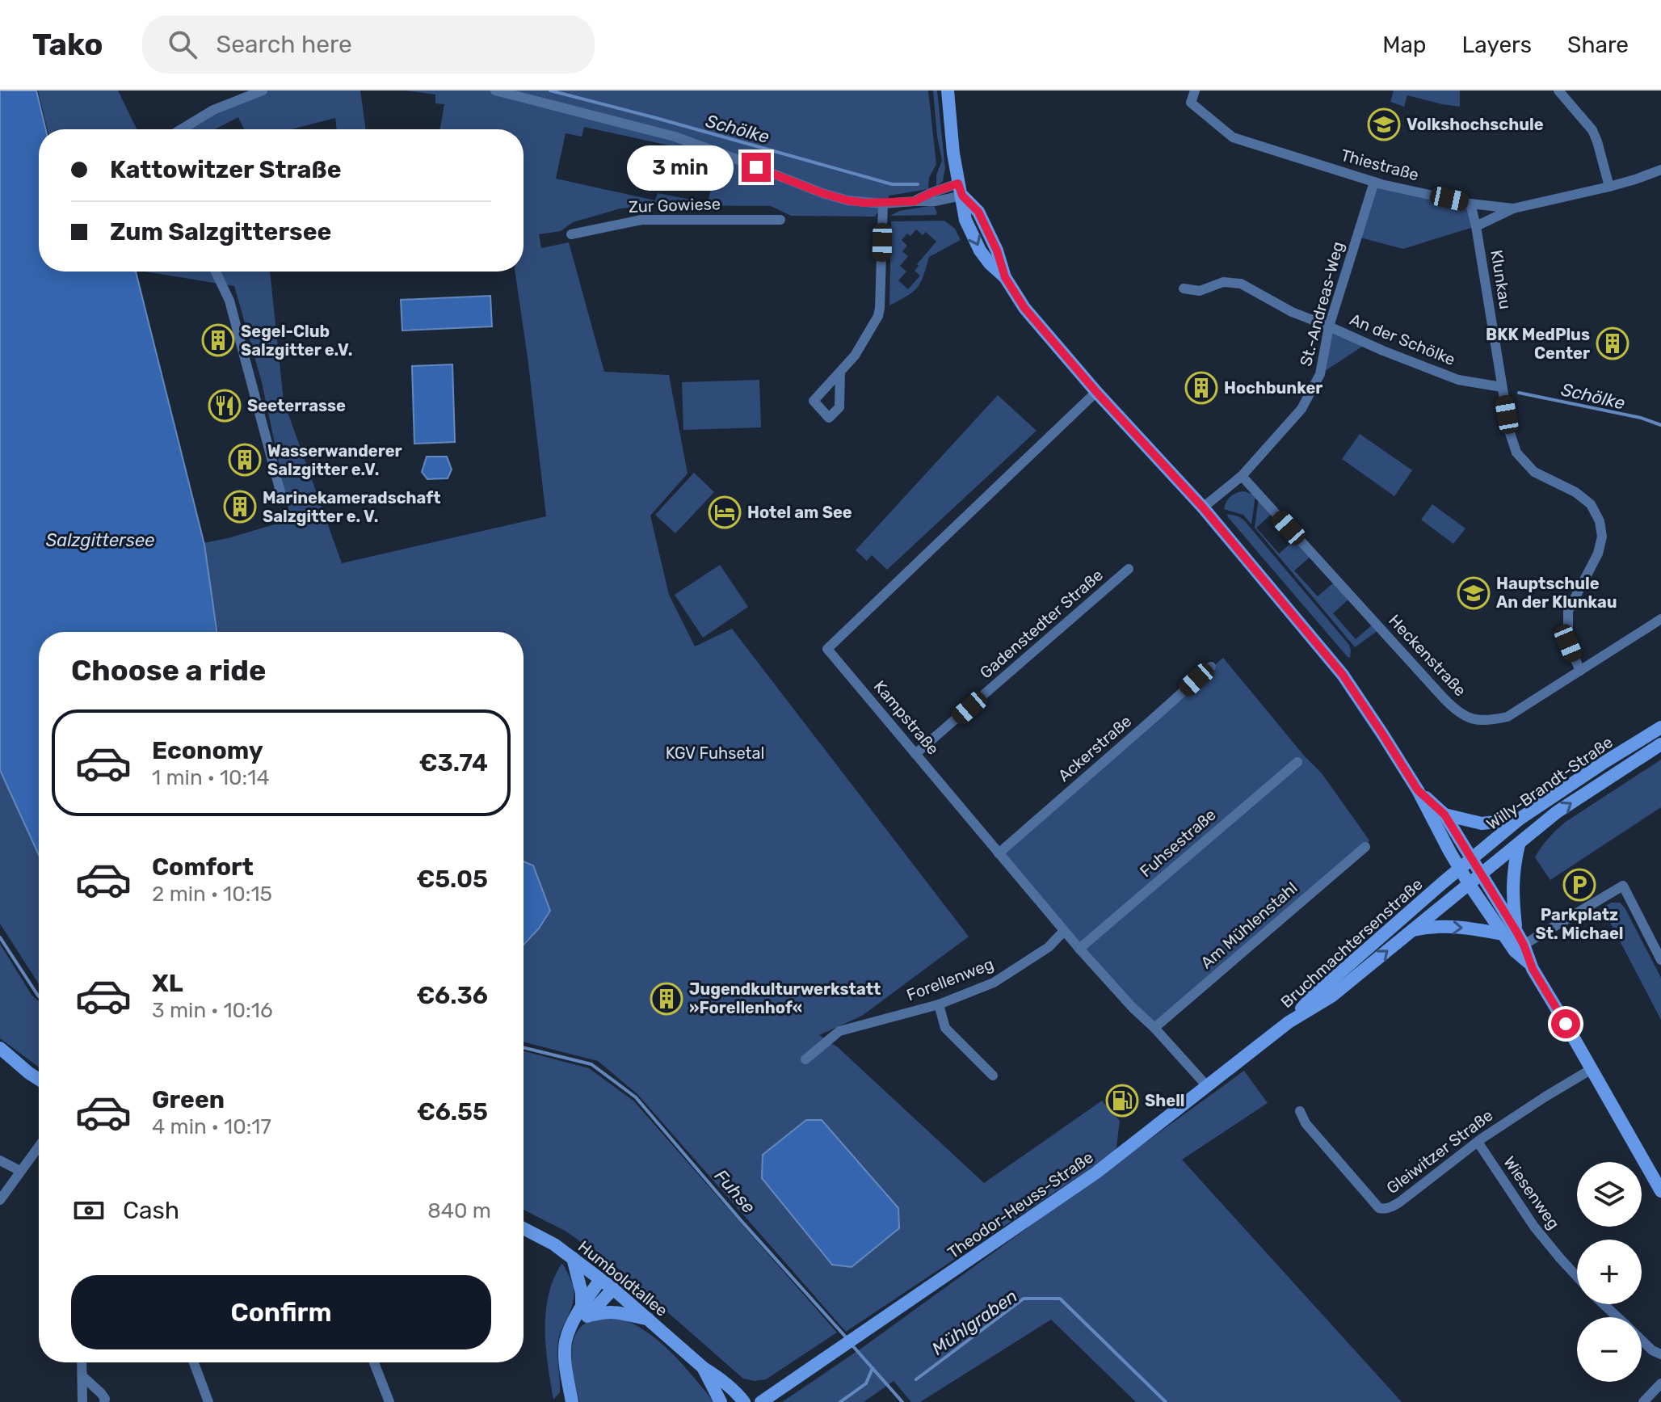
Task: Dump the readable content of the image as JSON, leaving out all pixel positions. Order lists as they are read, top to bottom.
{
  "streets": {
    "street": [
      "Thiestraße",
      "Zur Gowiese",
      "Klunkau",
      "St.-Andreas-Weg",
      "An der Schölke",
      "Gadenstedter Straße",
      "Heckenstraße",
      "Kampstraße",
      "Ackerstraße",
      "Willy-Brandt-Straße",
      "Fuhsestraße",
      "Am Mühlenstahl",
      "Bruchmachtersenstraße",
      "Forellenweg",
      "Gleiwitzer Straße",
      "Wiesenweg",
      "Theodor-Heuss-Straße",
      "Humboldtallee"
    ]
  },
  "crossings": [
    ["Thiestraße", "Klunkau"],
    ["Thiestraße", "St.-Andreas-Weg"],
    ["Klunkau", "An der Schölke"],
    ["Klunkau", "Heckenstraße"],
    ["St.-Andreas-Weg", "An der Schölke"],
    ["St.-Andreas-Weg", "Heckenstraße"],
    ["Gadenstedter Straße", "Kampstraße"],
    ["Kampstraße", "Ackerstraße"],
    ["Kampstraße", "Fuhsestraße"],
    ["Kampstraße", "Am Mühlenstahl"],
    ["Kampstraße", "Forellenweg"],
    ["Kampstraße", "Theodor-Heuss-Straße"],
    ["Willy-Brandt-Straße", "Bruchmachtersenstraße"],
    ["Bruchmachtersenstraße", "Theodor-Heuss-Straße"],
    ["Gleiwitzer Straße", "Wiesenweg"]
  ],
  "water": [
    "Schölke",
    "Salzgittersee",
    "Fuhse",
    "Mühlgraben"
  ],
  "parks": ["KGV Fuhsetal"],
  "places": {
    "school or university": ["Volkshochschule", "Hauptschule An der Klunkau"],
    "building": [
      "Segel-Club Salzgitter e.V.",
      "BKK MedPlus Center",
      "Hochbunker",
      "Wasserwanderer Salzgitter e.V.",
      "Marinekameradschaft Salzgitter e. V.",
      "Jugendkulturwerkstatt »Forellenhof«"
    ],
    "restaurant": ["Seeterrasse"],
    "hotel": ["Hotel am See"],
    "parking": ["Parkplatz St. Michael"],
    "fuel station": ["Shell"]
  },
  "page": {
    "header": "Tako",
    "search": "Search here",
    "nav": ["Map", "Layers", "Share"],
    "banner": ["Kattowitzer Straße", "Zum Salzgittersee"],
    "bubble": "3 min",
    "heading": "Choose a ride",
    "list": [
      {
        "name": "Economy",
        "note": "1 min · 10:14",
        "value": "€3.74"
      },
      {
        "name": "Comfort",
        "note": "2 min · 10:15",
        "value": "€5.05"
      },
      {
        "name": "XL",
        "note": "3 min · 10:16",
        "value": "€6.36"
      },
      {
        "name": "Green",
        "note": "4 min · 10:17",
        "value": "€6.55"
      }
    ],
    "map_buttons": ["+", "−"],
    "pay": ["Cash", "840 m"],
    "buttons": "Confirm"
  }
}
